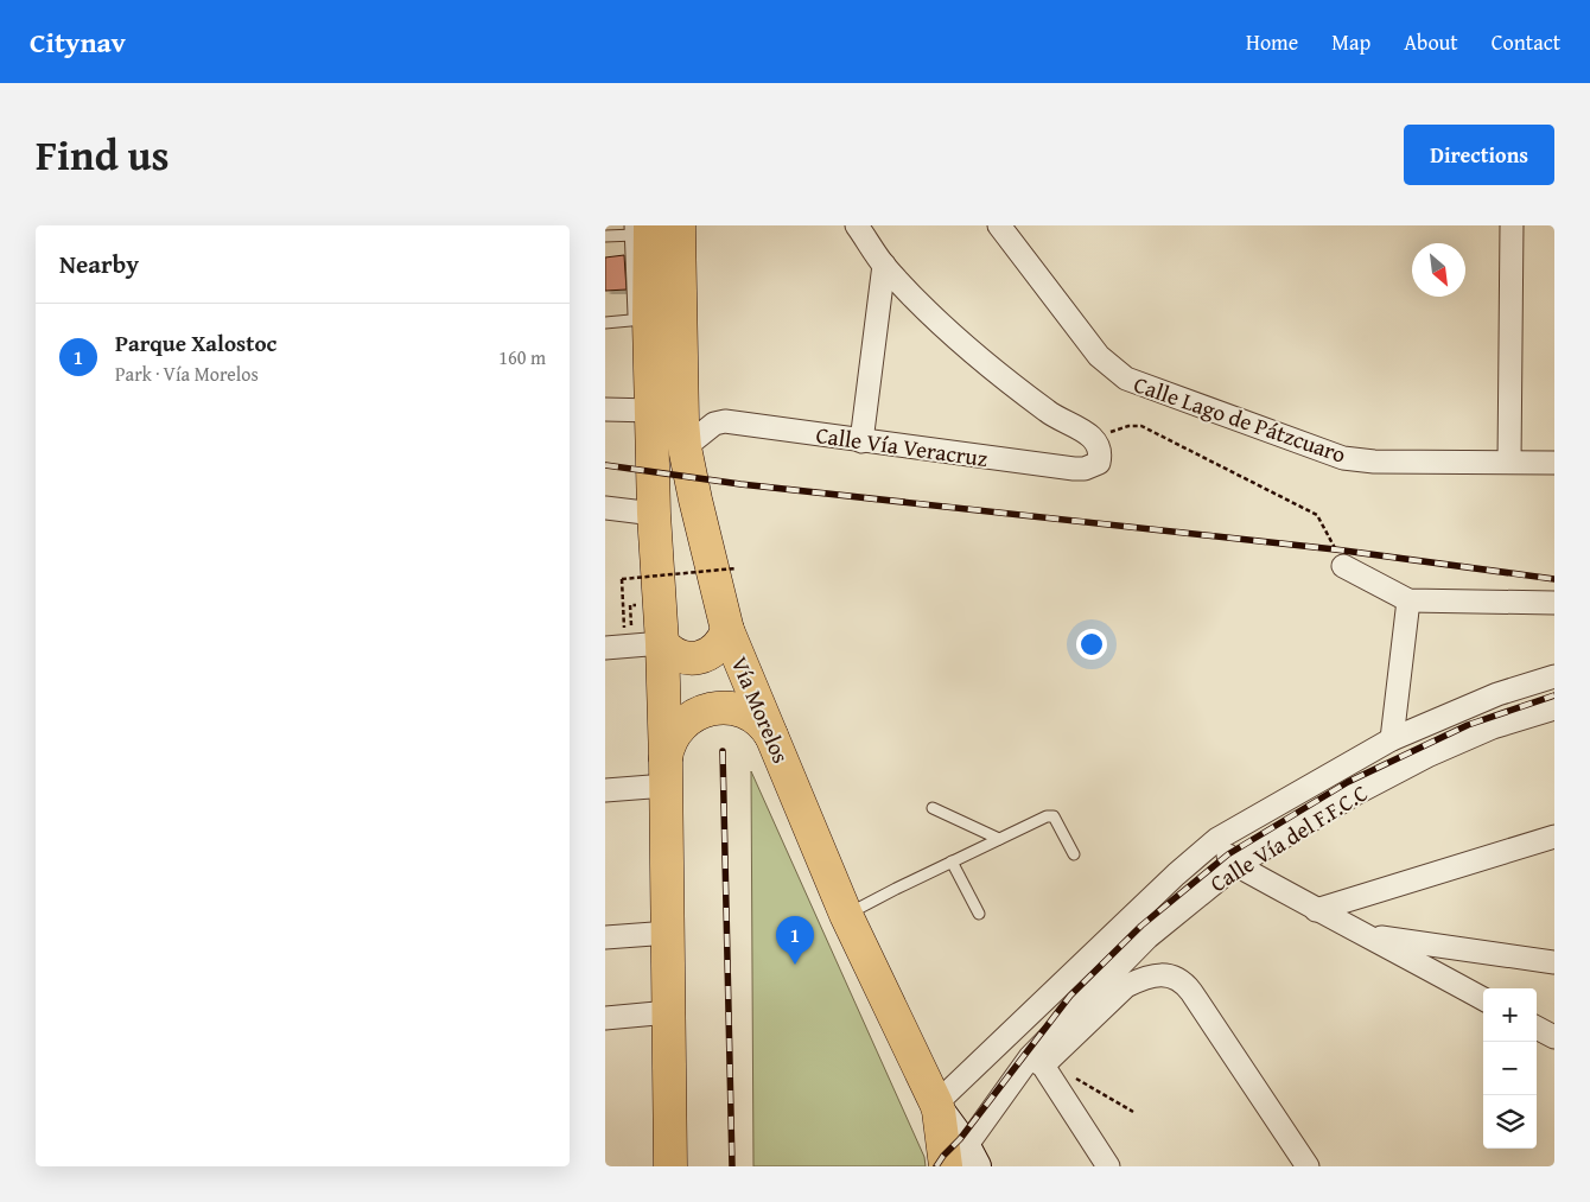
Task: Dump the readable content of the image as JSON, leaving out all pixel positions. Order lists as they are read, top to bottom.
{
  "streets": {
    "main road": ["Vía Morelos"],
    "street": ["Calle Lago de Pátzcuaro", "Calle Vía Veracruz", "Calle Vía del F.F.C.C"]
  },
  "crossings": [
    ["Calle Vía Veracruz", "Vía Morelos"],
    ["Vía Morelos", "Calle Vía del F.F.C.C"]
  ],
  "north": "bottom right",
  "page": {
    "header": "Citynav",
    "nav": [
      "Home",
      "Map",
      "About",
      "Contact"
    ],
    "title": "Find us",
    "buttons": "Directions",
    "heading": "Nearby",
    "list": [
      {
        "mark": "1",
        "name": "Parque Xalostoc",
        "note": "Park · Vía Morelos",
        "value": "160 m"
      }
    ],
    "pins": "1",
    "map_buttons": ["+", "−"]
  }
}
